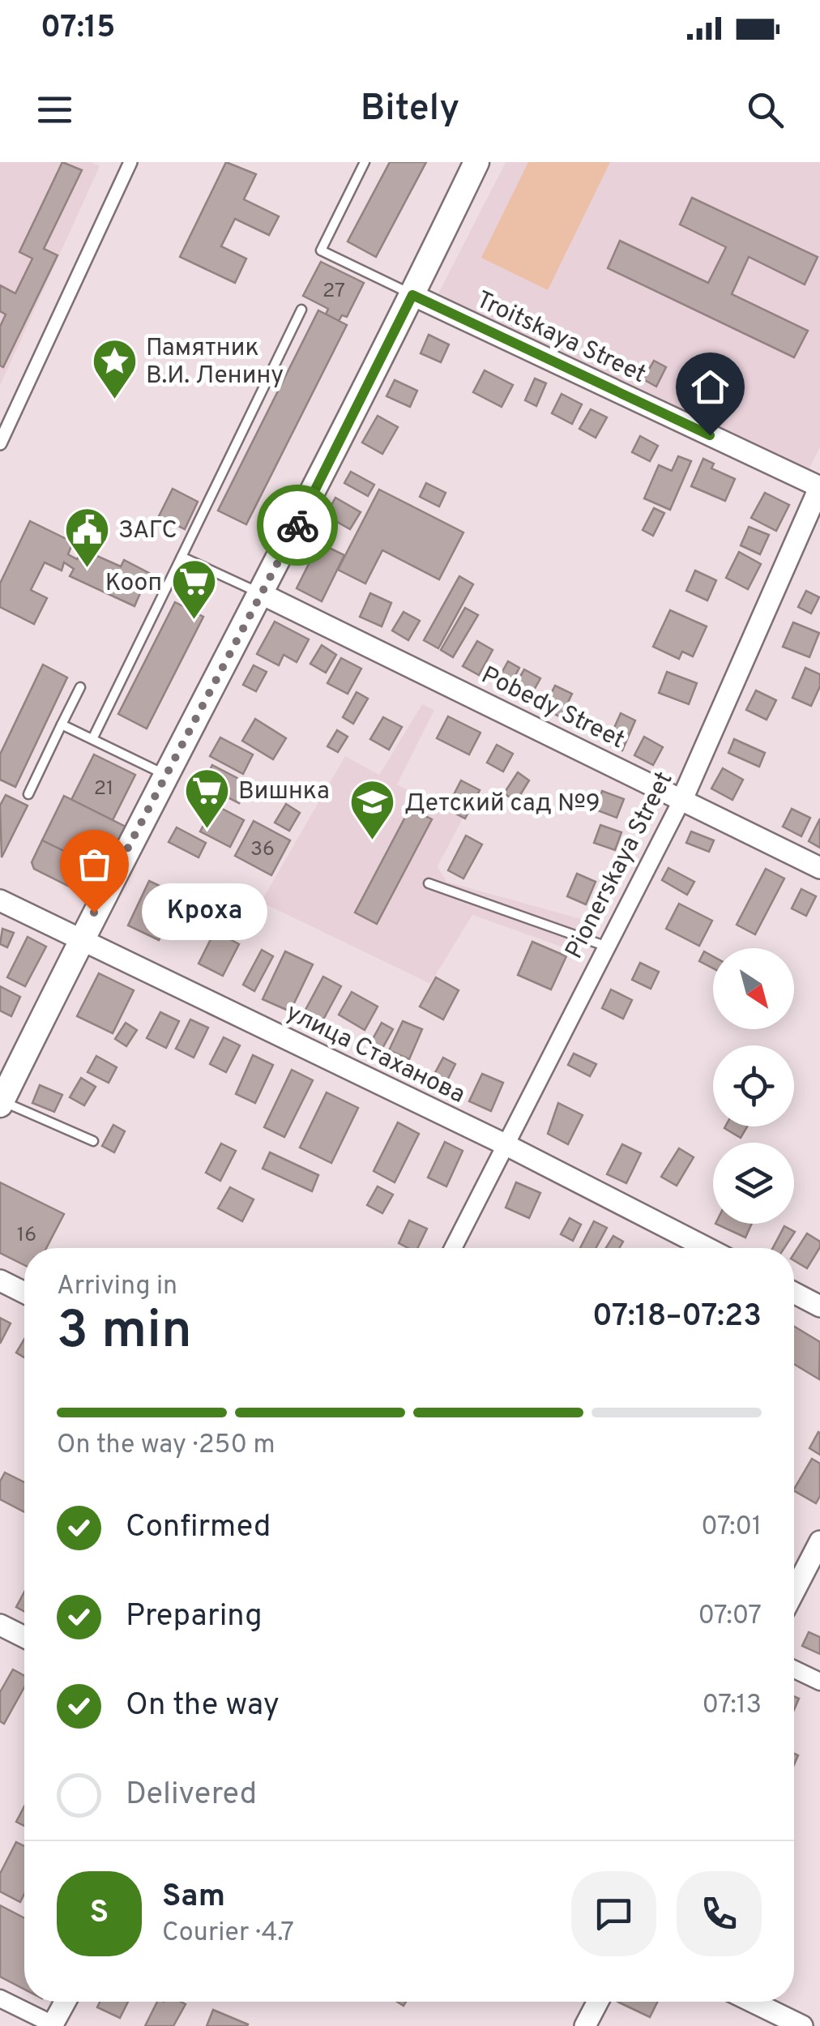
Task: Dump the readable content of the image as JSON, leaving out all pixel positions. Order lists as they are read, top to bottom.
{
  "streets": {
    "street": [
      "Troitskaya Street",
      "Pobedy Street",
      "Pionerskaya Street",
      "улица Стаханова"
    ]
  },
  "crossings": [
    ["Troitskaya Street", "Pionerskaya Street"],
    ["Pobedy Street", "Pionerskaya Street"],
    ["Pionerskaya Street", "улица Стаханова"]
  ],
  "places": {
    "place": ["Памятник В.И. Ленину"],
    "public building": ["ЗАГС"],
    "supermarket": ["Кооп", "Вишнка"],
    "school or university": ["Детский сад №9"],
    "other": ["Кроха"]
  },
  "house_numbers": [
    "27",
    "21",
    "36",
    "16"
  ],
  "north": "bottom right",
  "page": {
    "status": "07:15",
    "header": "Bitely",
    "bubble": "Кроха",
    "heading": ["3 min", "Arriving in", "07:18–07:23"],
    "panel": ["Sam", "Courier · 4.7"],
    "bar": "On the way · 250 m",
    "list": [
      ["Confirmed", "07:01"],
      ["Preparing", "07:07"],
      ["On the way", "07:13"],
      "Delivered"
    ],
    "round": "S"
  }
}
